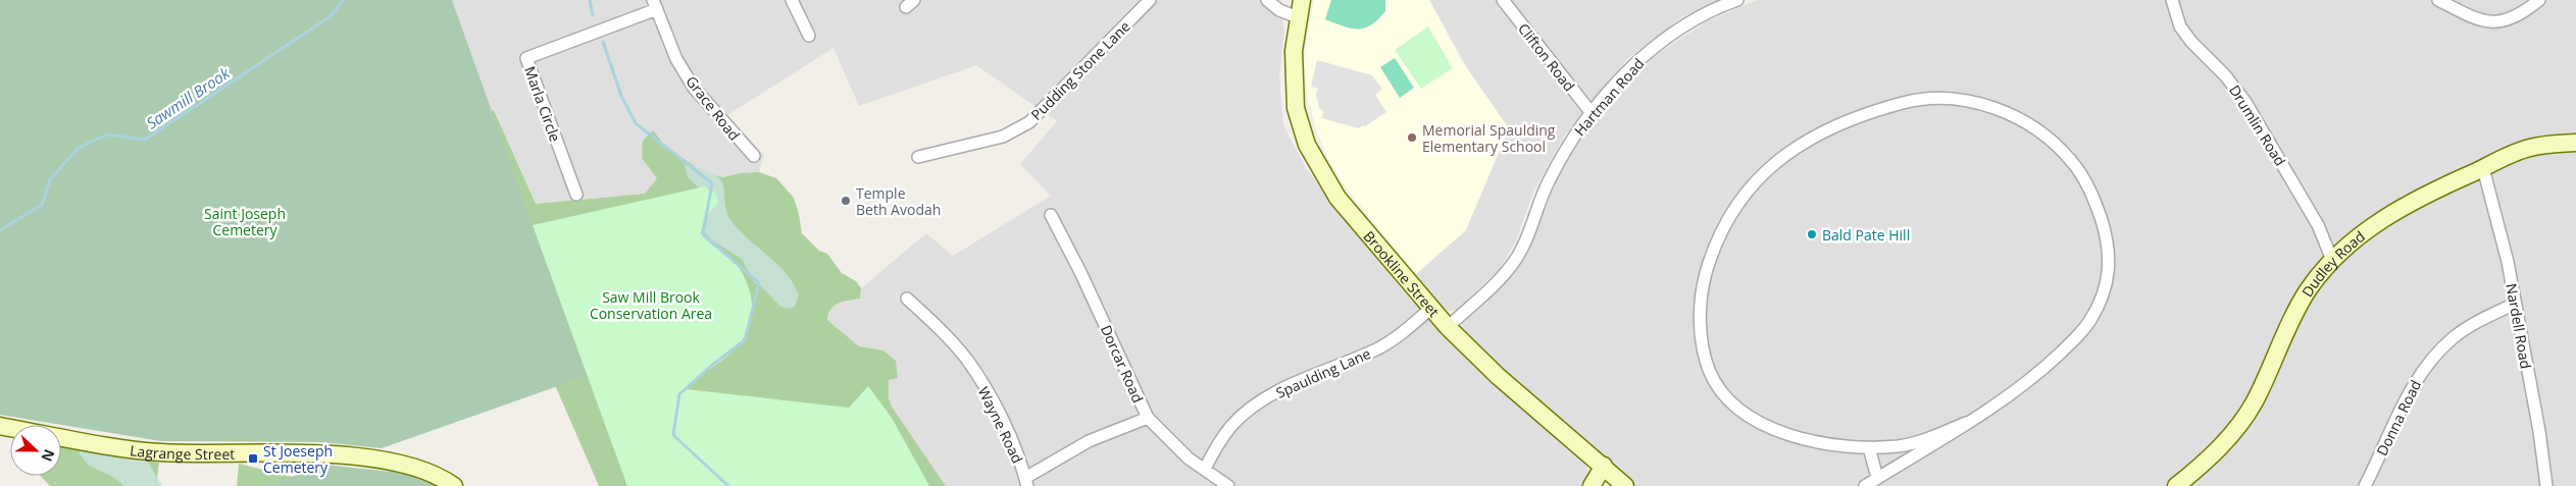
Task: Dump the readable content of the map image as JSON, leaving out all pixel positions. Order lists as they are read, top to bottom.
{
  "streets": {
    "main road": ["Dudley Road", "Brookline Street", "Lagrange Street"],
    "street": [
      "Clifton Road",
      "Pudding Stone Lane",
      "Hartman Road",
      "Marla Circle",
      "Grace Road",
      "Drumlin Road",
      "Nardell Road",
      "Dorcar Road",
      "Spaulding Lane",
      "Donna Road",
      "Wayne Road"
    ]
  },
  "crossings": [
    ["Clifton Road", "Hartman Road"],
    ["Hartman Road", "Brookline Street"],
    ["Marla Circle", "Grace Road"],
    ["Drumlin Road", "Dudley Road"],
    ["Dudley Road", "Nardell Road"],
    ["Brookline Street", "Spaulding Lane"],
    ["Nardell Road", "Donna Road"],
    ["Dorcar Road", "Spaulding Lane"]
  ],
  "water": ["Sawmill Brook"],
  "parks": ["Saint Joseph Cemetery", "Saw Mill Brook Conservation Area"],
  "places": {
    "other": ["Memorial Spaulding Elementary School", "Temple Beth Avodah", "Bald Pate Hill"],
    "transit": ["St Joeseph Cemetery"]
  },
  "north": "right"
}
